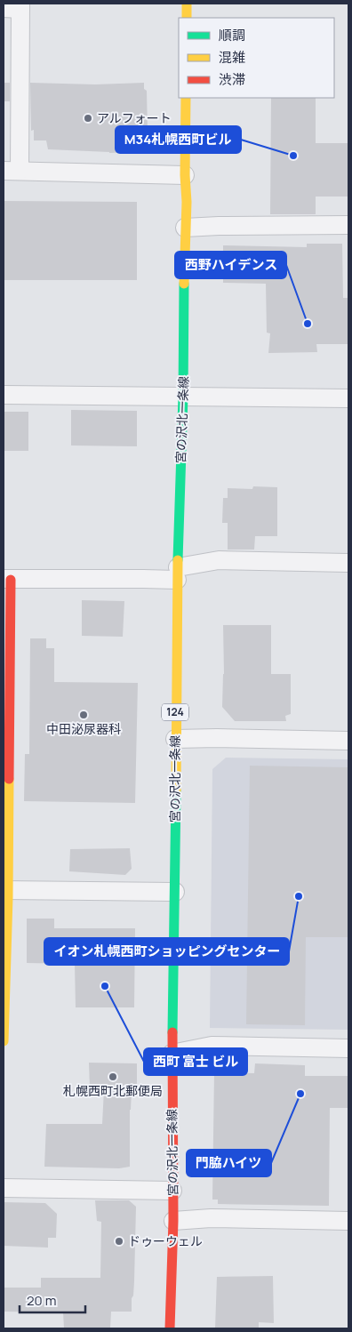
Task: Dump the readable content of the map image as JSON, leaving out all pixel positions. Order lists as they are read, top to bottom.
{
  "streets": {
    "main road": ["宮の沢北一条線", "124"]
  },
  "places": [
    "アルフォート",
    "M34札幌西町ビル",
    "西野ハイデンス",
    "中田泌尿器科",
    "イオン札幌西町ショッピングセンター",
    "西町 富士 ビル",
    "札幌西町北郵便局",
    "門脇ハイツ",
    "ドゥーウェル"
  ],
  "legend": ["順調", "混雑", "渋滞"],
  "scale_bar": "20 m"
}
